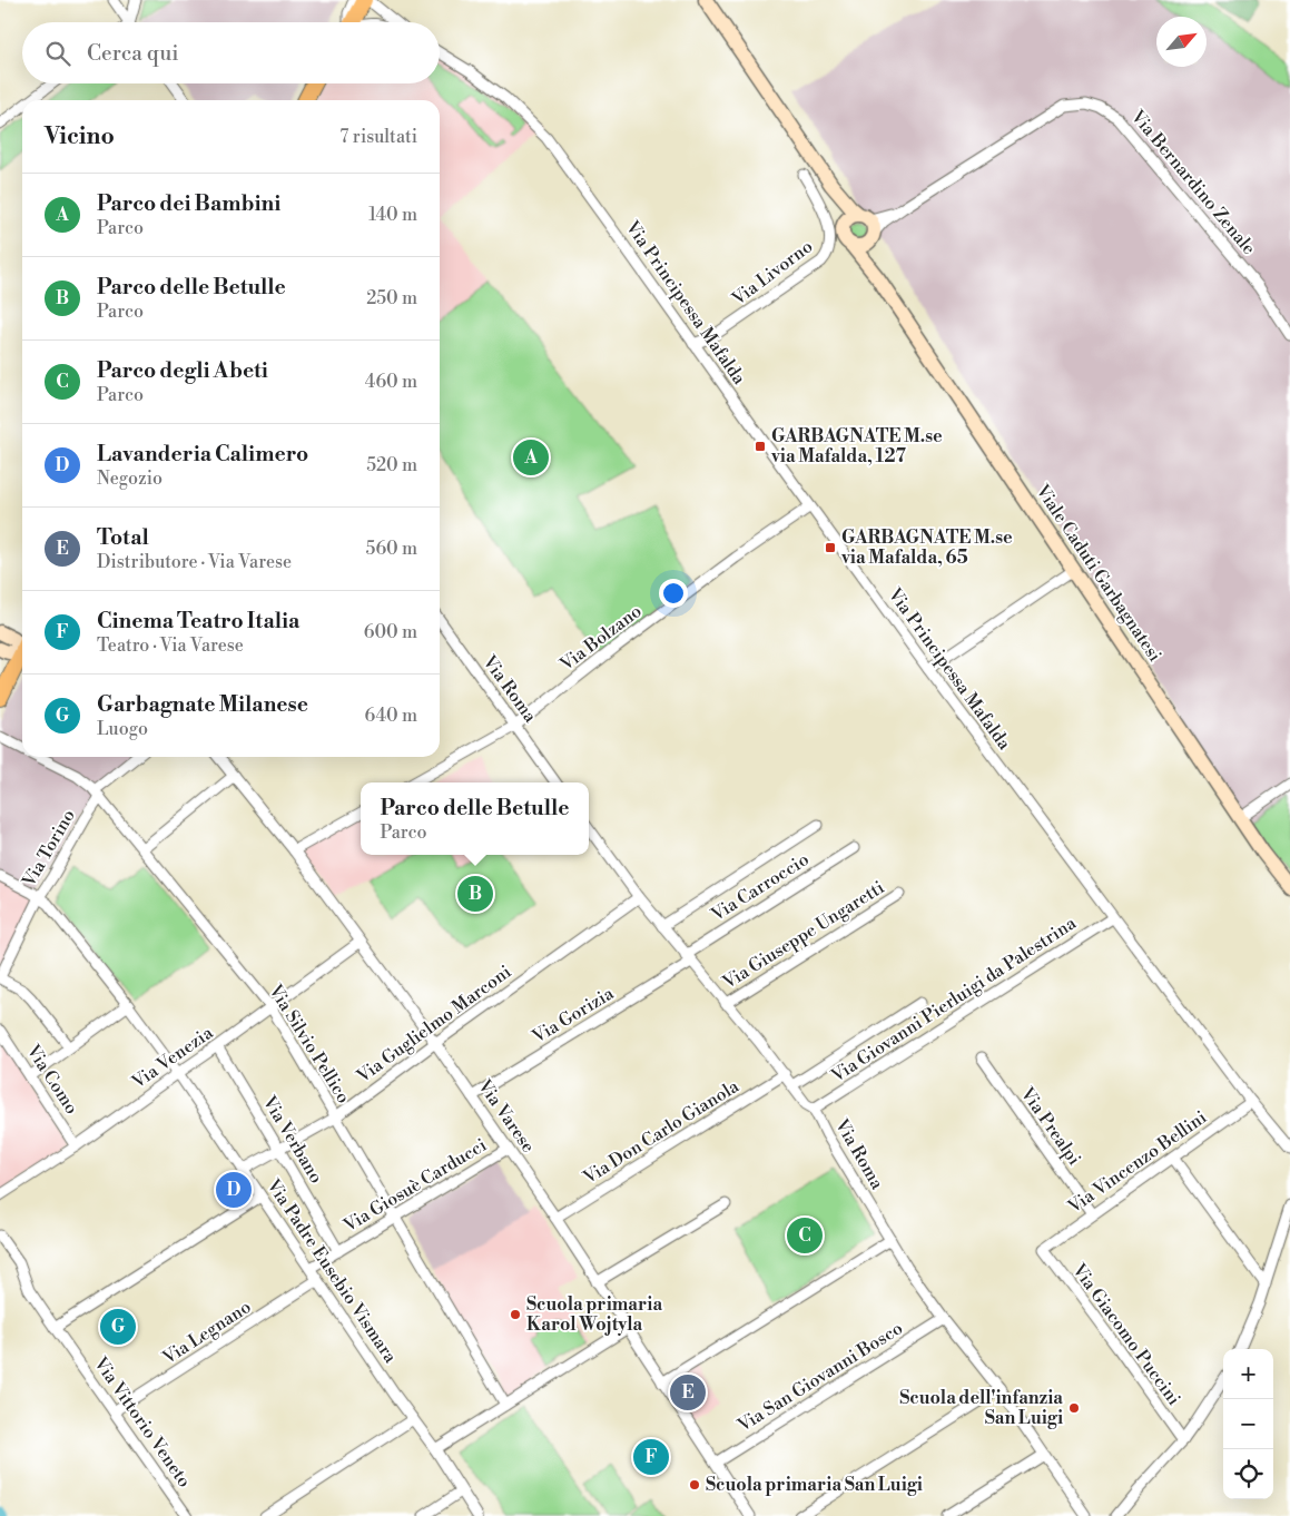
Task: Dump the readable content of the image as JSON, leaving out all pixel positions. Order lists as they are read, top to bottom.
{
  "streets": {
    "street": [
      "Via Bernardino Zenale",
      "Via Livorno",
      "Via Principessa Mafalda",
      "Viale Caduti Garbagnatesi",
      "Via Bolzano",
      "Via Roma",
      "Via Torino",
      "Via Carroccio",
      "Via Giuseppe Ungaretti",
      "Via Giovanni Pierluigi da Palestrina",
      "Via Gorizia",
      "Via Guglielmo Marconi",
      "Via Silvio Pellico",
      "Via Venezia",
      "Via Como",
      "Via Varese",
      "Via Prealpi",
      "Via Don Carlo Gianola",
      "Via Verbano",
      "Via Vincenzo Bellini",
      "Via Giosuè Carducci",
      "Via Padre Eusebio Vismara",
      "Via Legnano",
      "Via Giacomo Puccini",
      "Via San Giovanni Bosco",
      "Via Vittorio Veneto"
    ]
  },
  "crossings": [
    ["Via Bernardino Zenale", "Viale Caduti Garbagnatesi"],
    ["Via Livorno", "Via Principessa Mafalda"],
    ["Via Principessa Mafalda", "Via Bolzano"],
    ["Via Principessa Mafalda", "Via Giovanni Pierluigi da Palestrina"],
    ["Via Principessa Mafalda", "Via Vincenzo Bellini"],
    ["Via Bolzano", "Via Roma"],
    ["Via Roma", "Via Carroccio"],
    ["Via Roma", "Via Giuseppe Ungaretti"],
    ["Via Roma", "Via Giovanni Pierluigi da Palestrina"],
    ["Via Roma", "Via Gorizia"],
    ["Via Roma", "Via Guglielmo Marconi"],
    ["Via Roma", "Via Don Carlo Gianola"],
    ["Via Roma", "Via San Giovanni Bosco"],
    ["Via Torino", "Via Silvio Pellico"],
    ["Via Torino", "Via Padre Eusebio Vismara"],
    ["Via Carroccio", "Via Gorizia"],
    ["Via Gorizia", "Via Varese"],
    ["Via Guglielmo Marconi", "Via Silvio Pellico"],
    ["Via Guglielmo Marconi", "Via Varese"],
    ["Via Guglielmo Marconi", "Via Verbano"],
    ["Via Guglielmo Marconi", "Via Padre Eusebio Vismara"],
    ["Via Silvio Pellico", "Via Venezia"],
    ["Via Silvio Pellico", "Via Giosuè Carducci"],
    ["Via Venezia", "Via Como"],
    ["Via Venezia", "Via Varese"],
    ["Via Venezia", "Via Verbano"],
    ["Via Venezia", "Via Padre Eusebio Vismara"],
    ["Via Varese", "Via Don Carlo Gianola"],
    ["Via Varese", "Via Giosuè Carducci"],
    ["Via Varese", "Via San Giovanni Bosco"],
    ["Via Prealpi", "Via Vincenzo Bellini"],
    ["Via Verbano", "Via Giosuè Carducci"],
    ["Via Vincenzo Bellini", "Via Giacomo Puccini"],
    ["Via Giosuè Carducci", "Via Padre Eusebio Vismara"],
    ["Via Padre Eusebio Vismara", "Via Legnano"],
    ["Via Legnano", "Via Vittorio Veneto"]
  ],
  "places": {
    "transit": ["GARBAGNATE M.se via Mafalda, 127", "GARBAGNATE M.se via Mafalda, 65"],
    "other": ["Scuola primaria Karol Wojtyla", "Scuola dell'infanzia San Luigi", "Scuola primaria San Luigi"]
  },
  "north": "top right",
  "page": {
    "search": "Cerca qui",
    "heading": ["Vicino", "7 risultati"],
    "list": [
      {
        "mark": "A",
        "name": "Parco dei Bambini",
        "note": "Parco",
        "value": "140 m"
      },
      {
        "mark": "B",
        "name": "Parco delle Betulle",
        "note": "Parco",
        "value": "250 m"
      },
      {
        "mark": "C",
        "name": "Parco degli Abeti",
        "note": "Parco",
        "value": "460 m"
      },
      {
        "mark": "D",
        "name": "Lavanderia Calimero",
        "note": "Negozio",
        "value": "520 m"
      },
      {
        "mark": "E",
        "name": "Total",
        "note": "Distributore · Via Varese",
        "value": "560 m"
      },
      {
        "mark": "F",
        "name": "Cinema Teatro Italia",
        "note": "Teatro · Via Varese",
        "value": "600 m"
      },
      {
        "mark": "G",
        "name": "Garbagnate Milanese",
        "note": "Luogo",
        "value": "640 m"
      }
    ],
    "pins": [
      "A",
      "B",
      "D",
      "C",
      "G",
      "E",
      "F"
    ],
    "popup": ["Parco delle Betulle", "Parco"],
    "map_buttons": ["+", "−"]
  }
}
